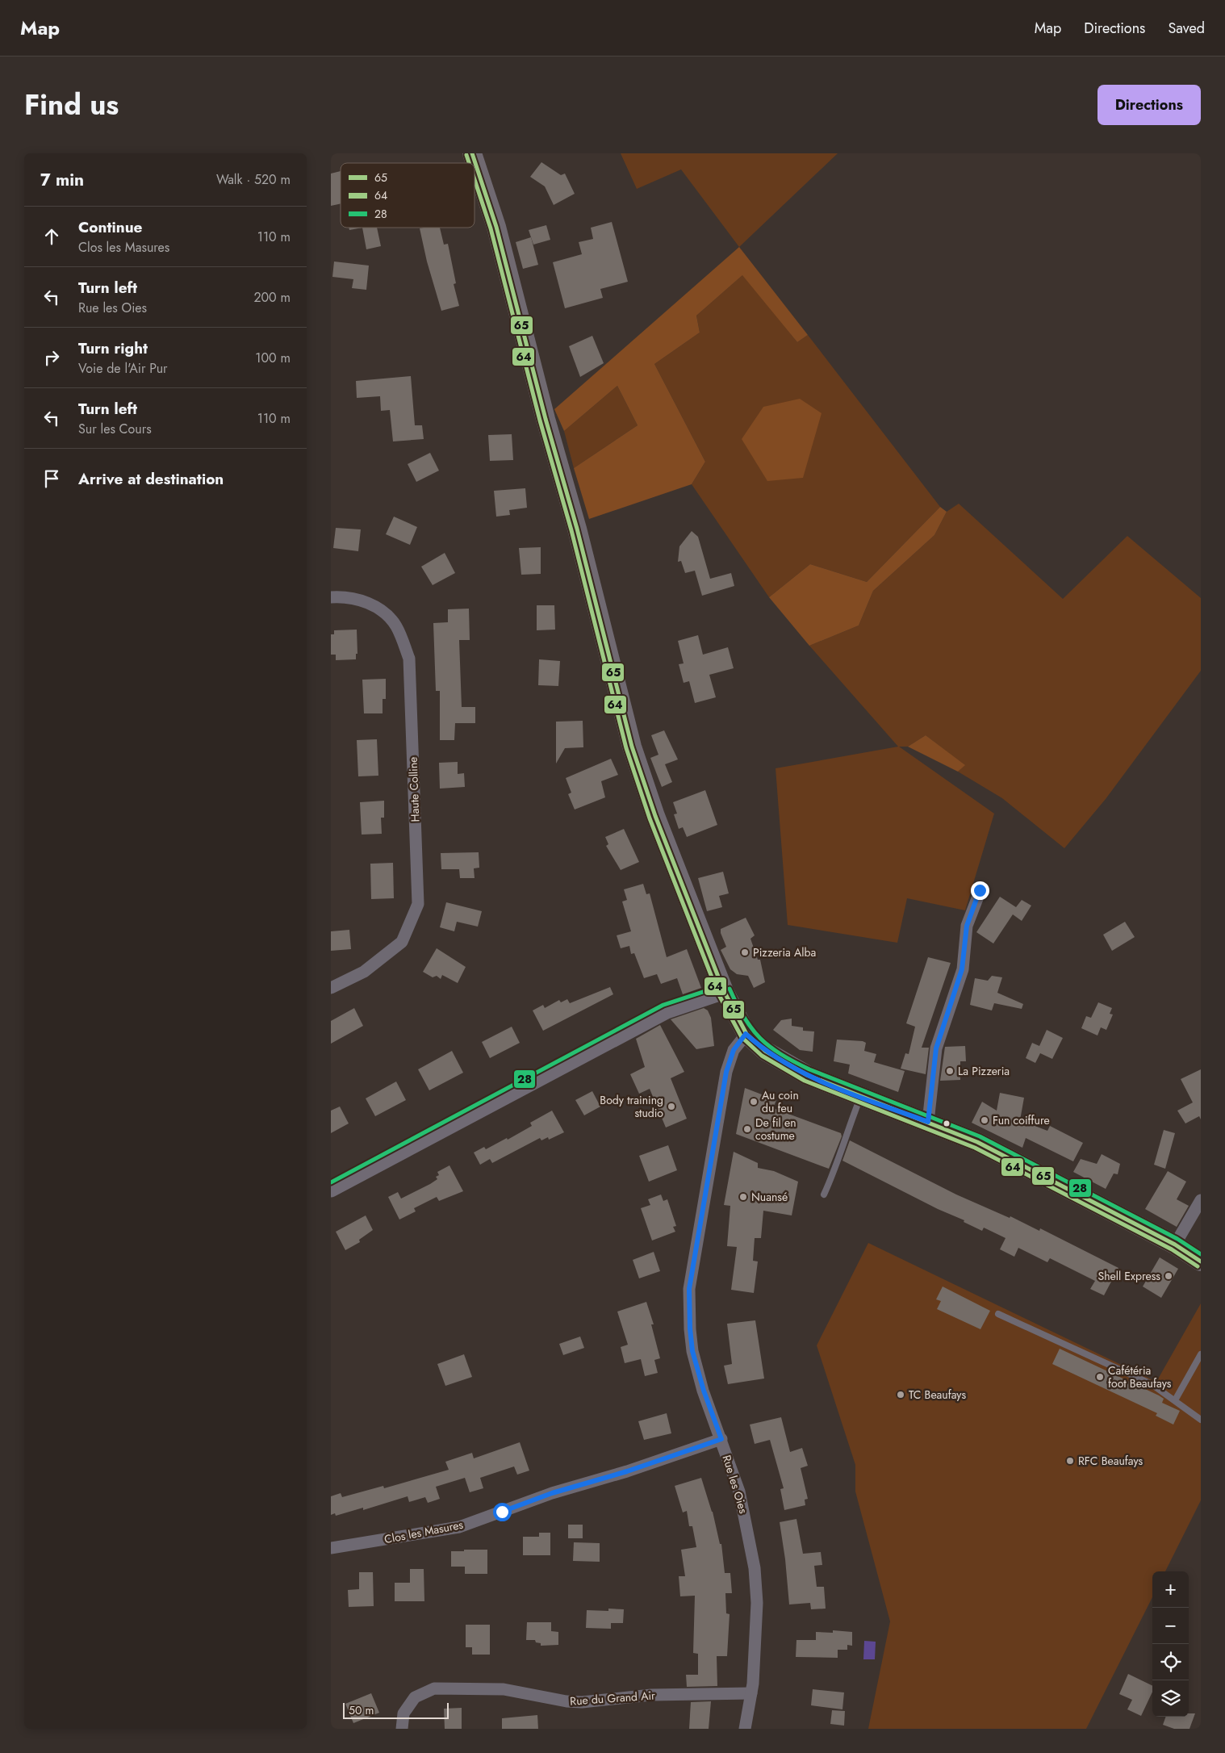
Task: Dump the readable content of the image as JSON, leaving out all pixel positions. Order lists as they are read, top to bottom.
{
  "streets": {
    "street": [
      "Haute Colline",
      "Rue les Oies",
      "Clos les Masures",
      "Rue du Grand Air"
    ]
  },
  "crossings": [
    ["Rue les Oies", "Clos les Masures"],
    ["Rue les Oies", "Rue du Grand Air"]
  ],
  "places": [
    "Pizzeria Alba",
    "La Pizzeria",
    "Au coin du feu",
    "Body training studio",
    "Fun coiffure",
    "De fil en costume",
    "Nuansé",
    "Shell Express",
    "Cafétéria foot Beaufays",
    "TC Beaufays",
    "RFC Beaufays"
  ],
  "lines": ["transit line 65", "transit line 64", "transit line 28"],
  "legend": ["65", "64", "28"],
  "scale_bar": "50 m",
  "page": {
    "header": "Map",
    "nav": ["Map", "Directions", "Saved"],
    "title": "Find us",
    "buttons": "Directions",
    "heading": ["7 min", "Walk · 520 m"],
    "list": [
      ["Continue", "Clos les Masures", "110 m"],
      ["Turn left", "Rue les Oies", "200 m"],
      ["Turn right", "Voie de l'Air Pur", "100 m"],
      ["Turn left", "Sur les Cours", "110 m"],
      "Arrive at destination"
    ],
    "map_buttons": ["+", "−"],
    "scale": "50 m"
  }
}
